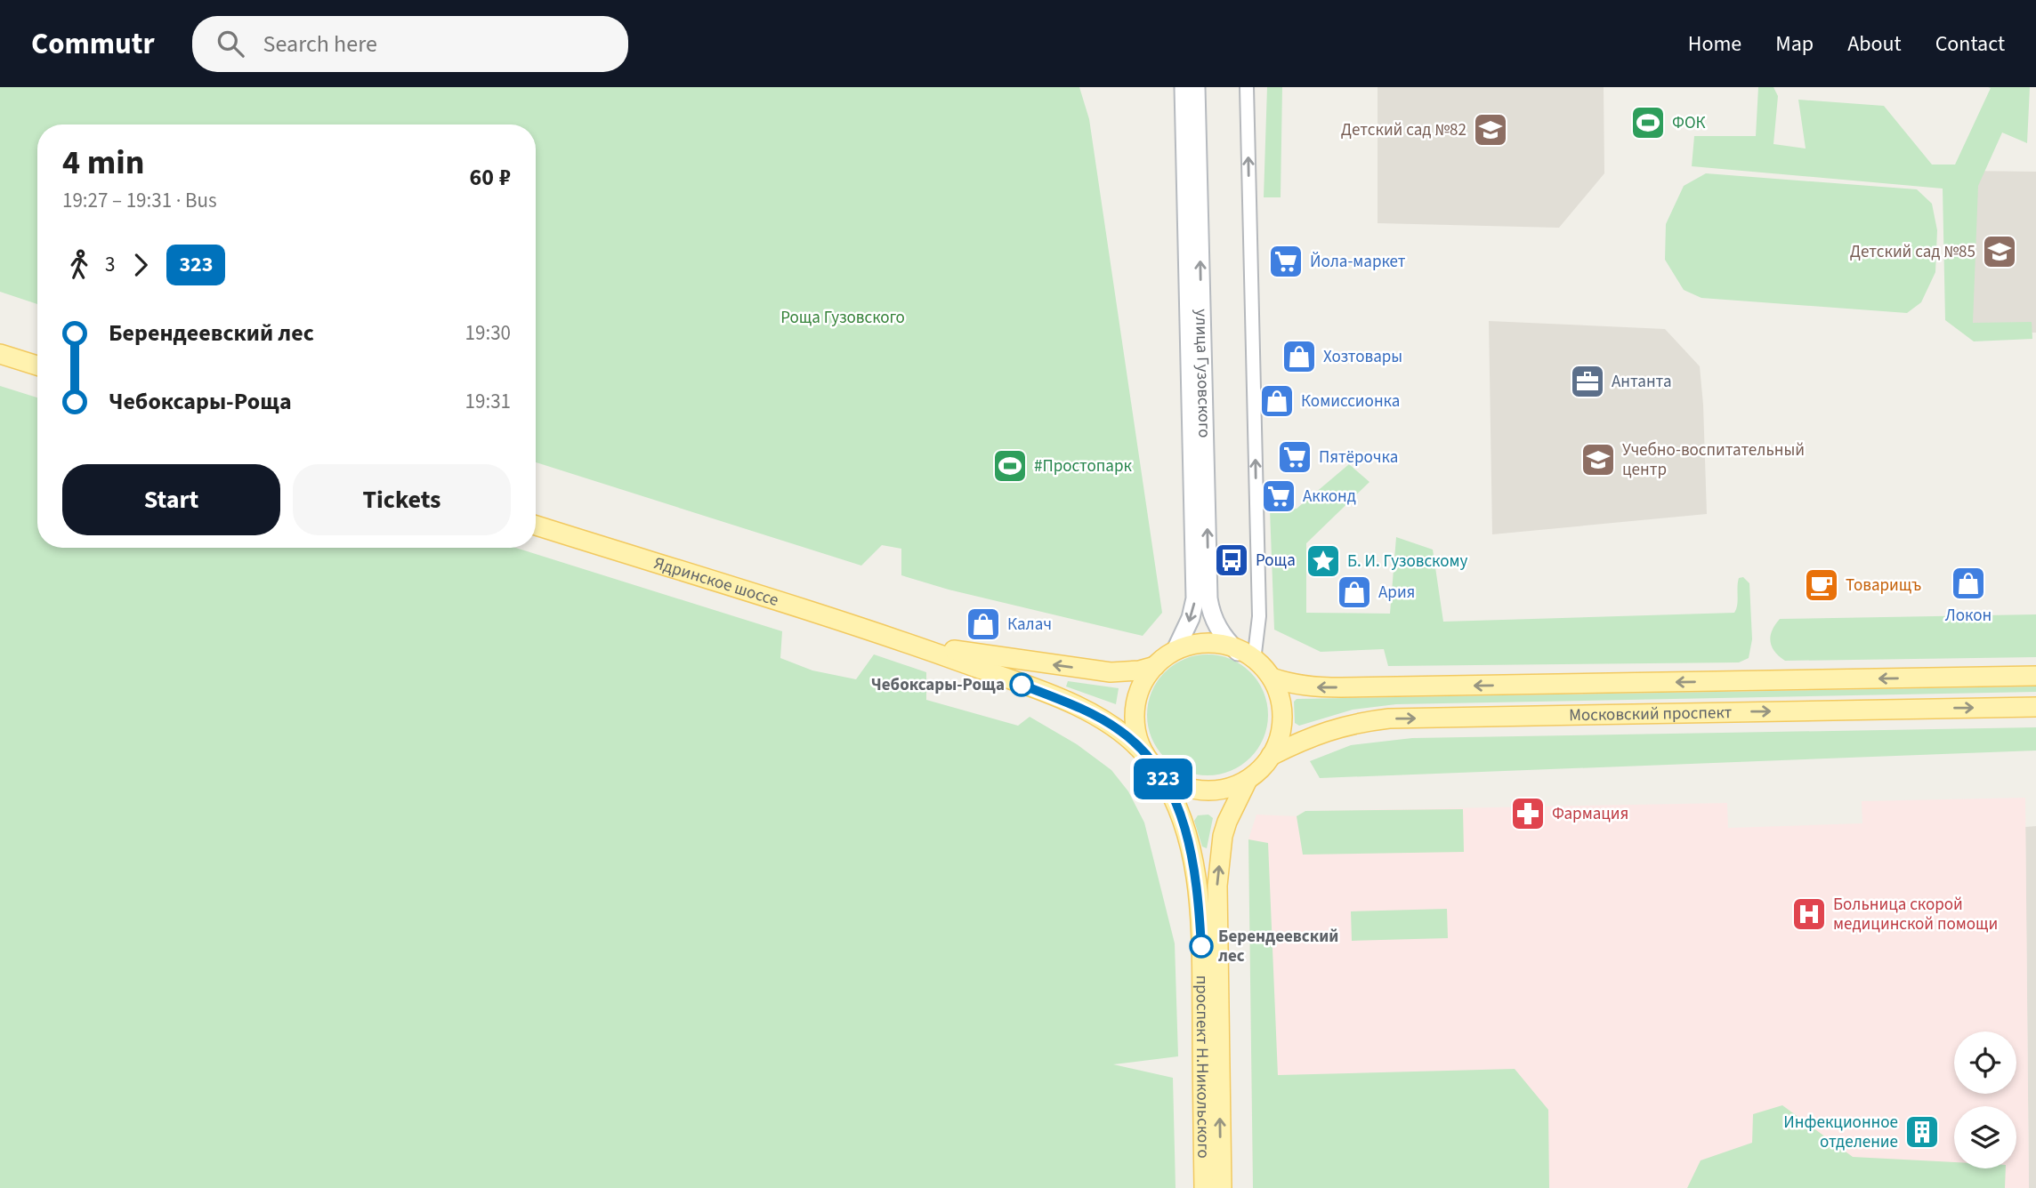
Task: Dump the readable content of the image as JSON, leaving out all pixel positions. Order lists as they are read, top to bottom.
{
  "streets": {
    "main road": [
      "улица Гузовского",
      "Ядринское шоссе",
      "Московский проспект",
      "проспект Н.Никольского"
    ]
  },
  "crossings": [
    ["улица Гузовского", "Ядринское шоссе"],
    ["улица Гузовского", "Московский проспект"],
    ["улица Гузовского", "проспект Н.Никольского"],
    ["Ядринское шоссе", "Московский проспект"],
    ["Ядринское шоссе", "проспект Н.Никольского"],
    ["Московский проспект", "проспект Н.Никольского"]
  ],
  "parks": ["Роща Гузовского"],
  "places": {
    "sports": ["ФОК", "#Простопарк"],
    "school or university": ["Детский сад №82", "Детский сад №85", "Учебно-воспитательный центр"],
    "supermarket": ["Йола-маркет", "Пятёрочка", "Акконд"],
    "shop": [
      "Хозтовары",
      "Комиссионка",
      "Локон",
      "Ария",
      "Калач"
    ],
    "office": ["Антанта"],
    "bus stop": ["Роща"],
    "place": ["Б. И. Гузовскому"],
    "cafe": ["Товарищъ"],
    "other": ["Чебоксары-Роща", "Берендеевский лес"],
    "pharmacy": ["Фармация"],
    "hospital": ["Больница скорой медицинской помощи"],
    "building": ["Инфекционное отделение"]
  },
  "lines": ["bus line 323"],
  "page": {
    "header": "Commutr",
    "search": "Search here",
    "nav": [
      "Home",
      "Map",
      "About",
      "Contact"
    ],
    "on_map": "323",
    "heading": ["4 min", "19:27 – 19:31 · Bus", "60 ₽"],
    "legs": ["3", "323"],
    "list": [
      {
        "name": "Берендеевский лес",
        "value": "19:30"
      },
      {
        "name": "Чебоксары-Роща",
        "value": "19:31"
      }
    ],
    "buttons": ["Start", "Tickets"]
  }
}
